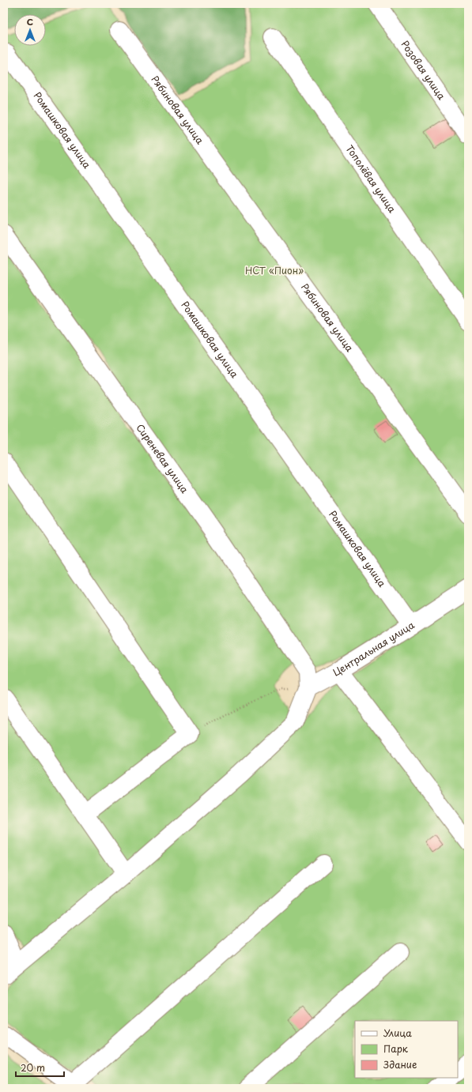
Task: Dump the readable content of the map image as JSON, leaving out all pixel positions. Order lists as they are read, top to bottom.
{
  "streets": {
    "street": [
      "Розовая улица",
      "Рябиновая улица",
      "Ромашковая улица",
      "Тополёвая улица",
      "Сиреневая улица",
      "Центральная улица"
    ]
  },
  "crossings": [
    ["Ромашковая улица", "Центральная улица"],
    ["Сиреневая улица", "Центральная улица"]
  ],
  "parks": ["НСТ «Пион»"],
  "legend": ["Улица", "Парк", "Здание"],
  "scale_bar": "20 m",
  "north": "top"
}
